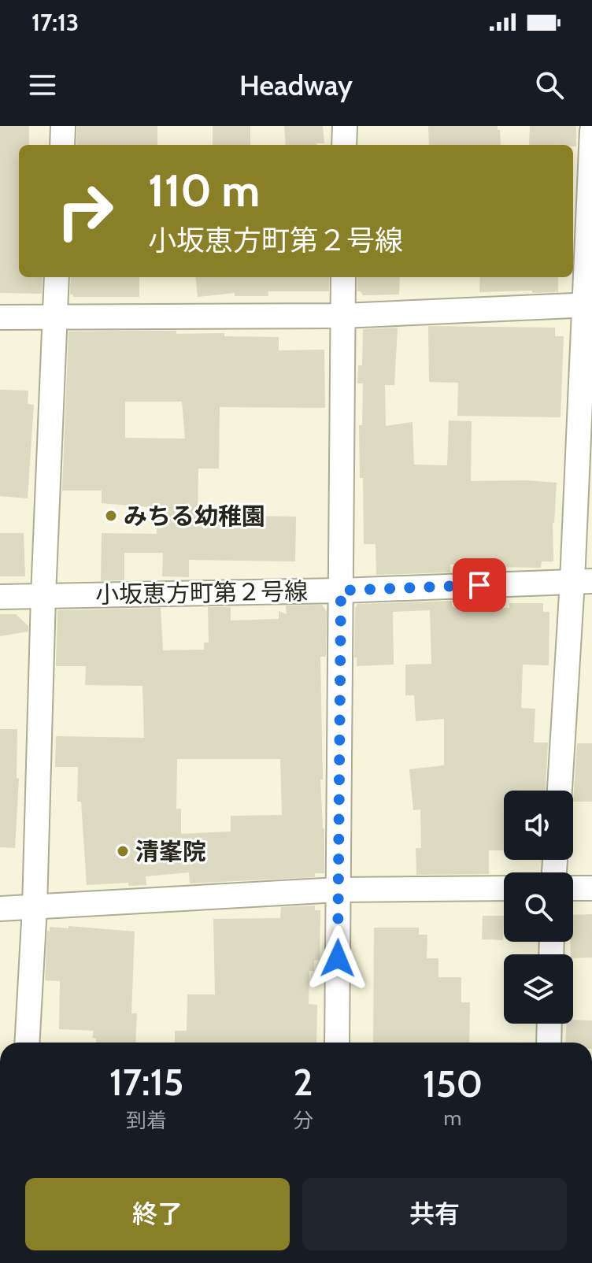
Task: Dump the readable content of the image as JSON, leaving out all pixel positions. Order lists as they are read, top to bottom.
{
  "streets": {
    "street": ["小坂恵方町第２号線"]
  },
  "places": ["みちる幼稚園", "清峯院"],
  "page": {
    "status": "17:13",
    "header": "Headway",
    "turn": ["110 m", "小坂恵方町第２号線"],
    "eta": [
      "17:15",
      "到着",
      "2",
      "分",
      "150",
      "m"
    ],
    "buttons": ["終了", "共有"]
  }
}
